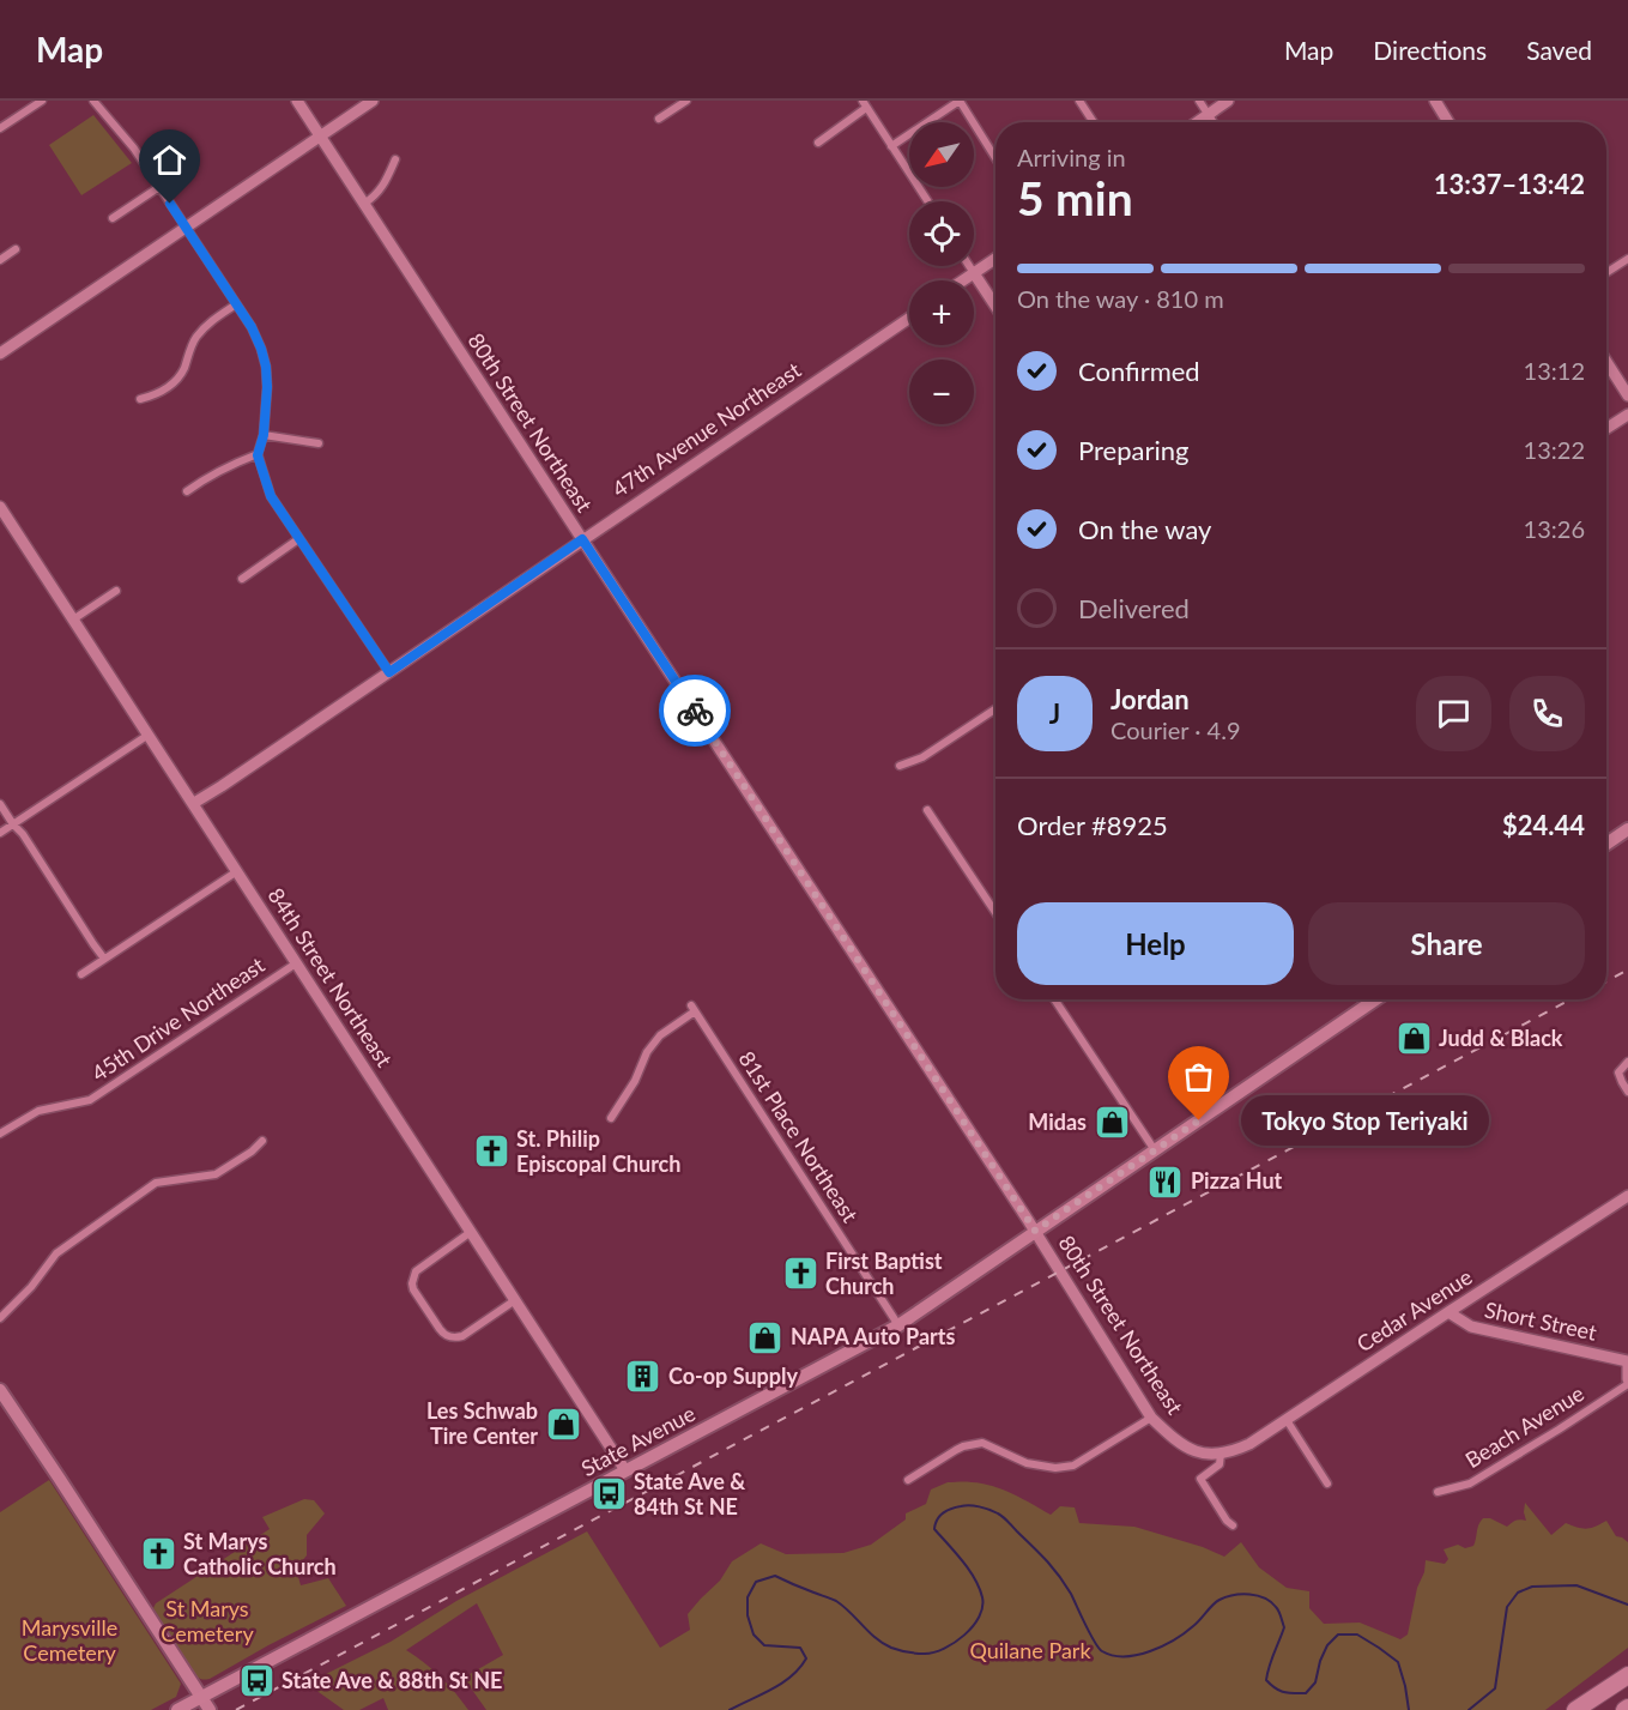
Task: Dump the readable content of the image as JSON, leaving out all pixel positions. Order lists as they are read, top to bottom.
{
  "streets": {
    "main road": ["State Avenue"],
    "street": [
      "80th Street Northeast",
      "47th Avenue Northeast",
      "84th Street Northeast",
      "45th Drive Northeast",
      "81st Place Northeast",
      "Cedar Avenue",
      "Short Street",
      "Beach Avenue"
    ]
  },
  "crossings": [
    ["80th Street Northeast", "47th Avenue Northeast"],
    ["80th Street Northeast", "Cedar Avenue"],
    ["80th Street Northeast", "State Avenue"],
    ["47th Avenue Northeast", "84th Street Northeast"],
    ["84th Street Northeast", "45th Drive Northeast"],
    ["84th Street Northeast", "State Avenue"],
    ["81st Place Northeast", "State Avenue"],
    ["Cedar Avenue", "Short Street"]
  ],
  "parks": ["St Marys Cemetery", "Marysville Cemetery", "Quilane Park"],
  "places": {
    "shop": [
      "Judd & Black",
      "Midas",
      "NAPA Auto Parts",
      "Les Schwab Tire Center"
    ],
    "other": ["Tokyo Stop Teriyaki"],
    "church": ["St. Philip Episcopal Church", "First Baptist Church", "St Marys Catholic Church"],
    "restaurant": ["Pizza Hut"],
    "building": ["Co-op Supply"],
    "bus stop": ["State Ave & 84th St NE", "State Ave & 88th St NE"]
  },
  "north": "bottom left",
  "page": {
    "header": "Map",
    "nav": ["Map", "Directions", "Saved"],
    "map_buttons": ["+", "−"],
    "heading": ["5 min", "Arriving in", "13:37–13:42"],
    "panel": [
      "Jordan",
      "Courier · 4.9",
      "Order #8925",
      "$24.44"
    ],
    "bar": "On the way · 810 m",
    "list": [
      ["Confirmed", "13:12"],
      ["Preparing", "13:22"],
      ["On the way", "13:26"],
      "Delivered"
    ],
    "round": "J",
    "buttons": ["Help", "Share"],
    "bubble": "Tokyo Stop Teriyaki"
  }
}
